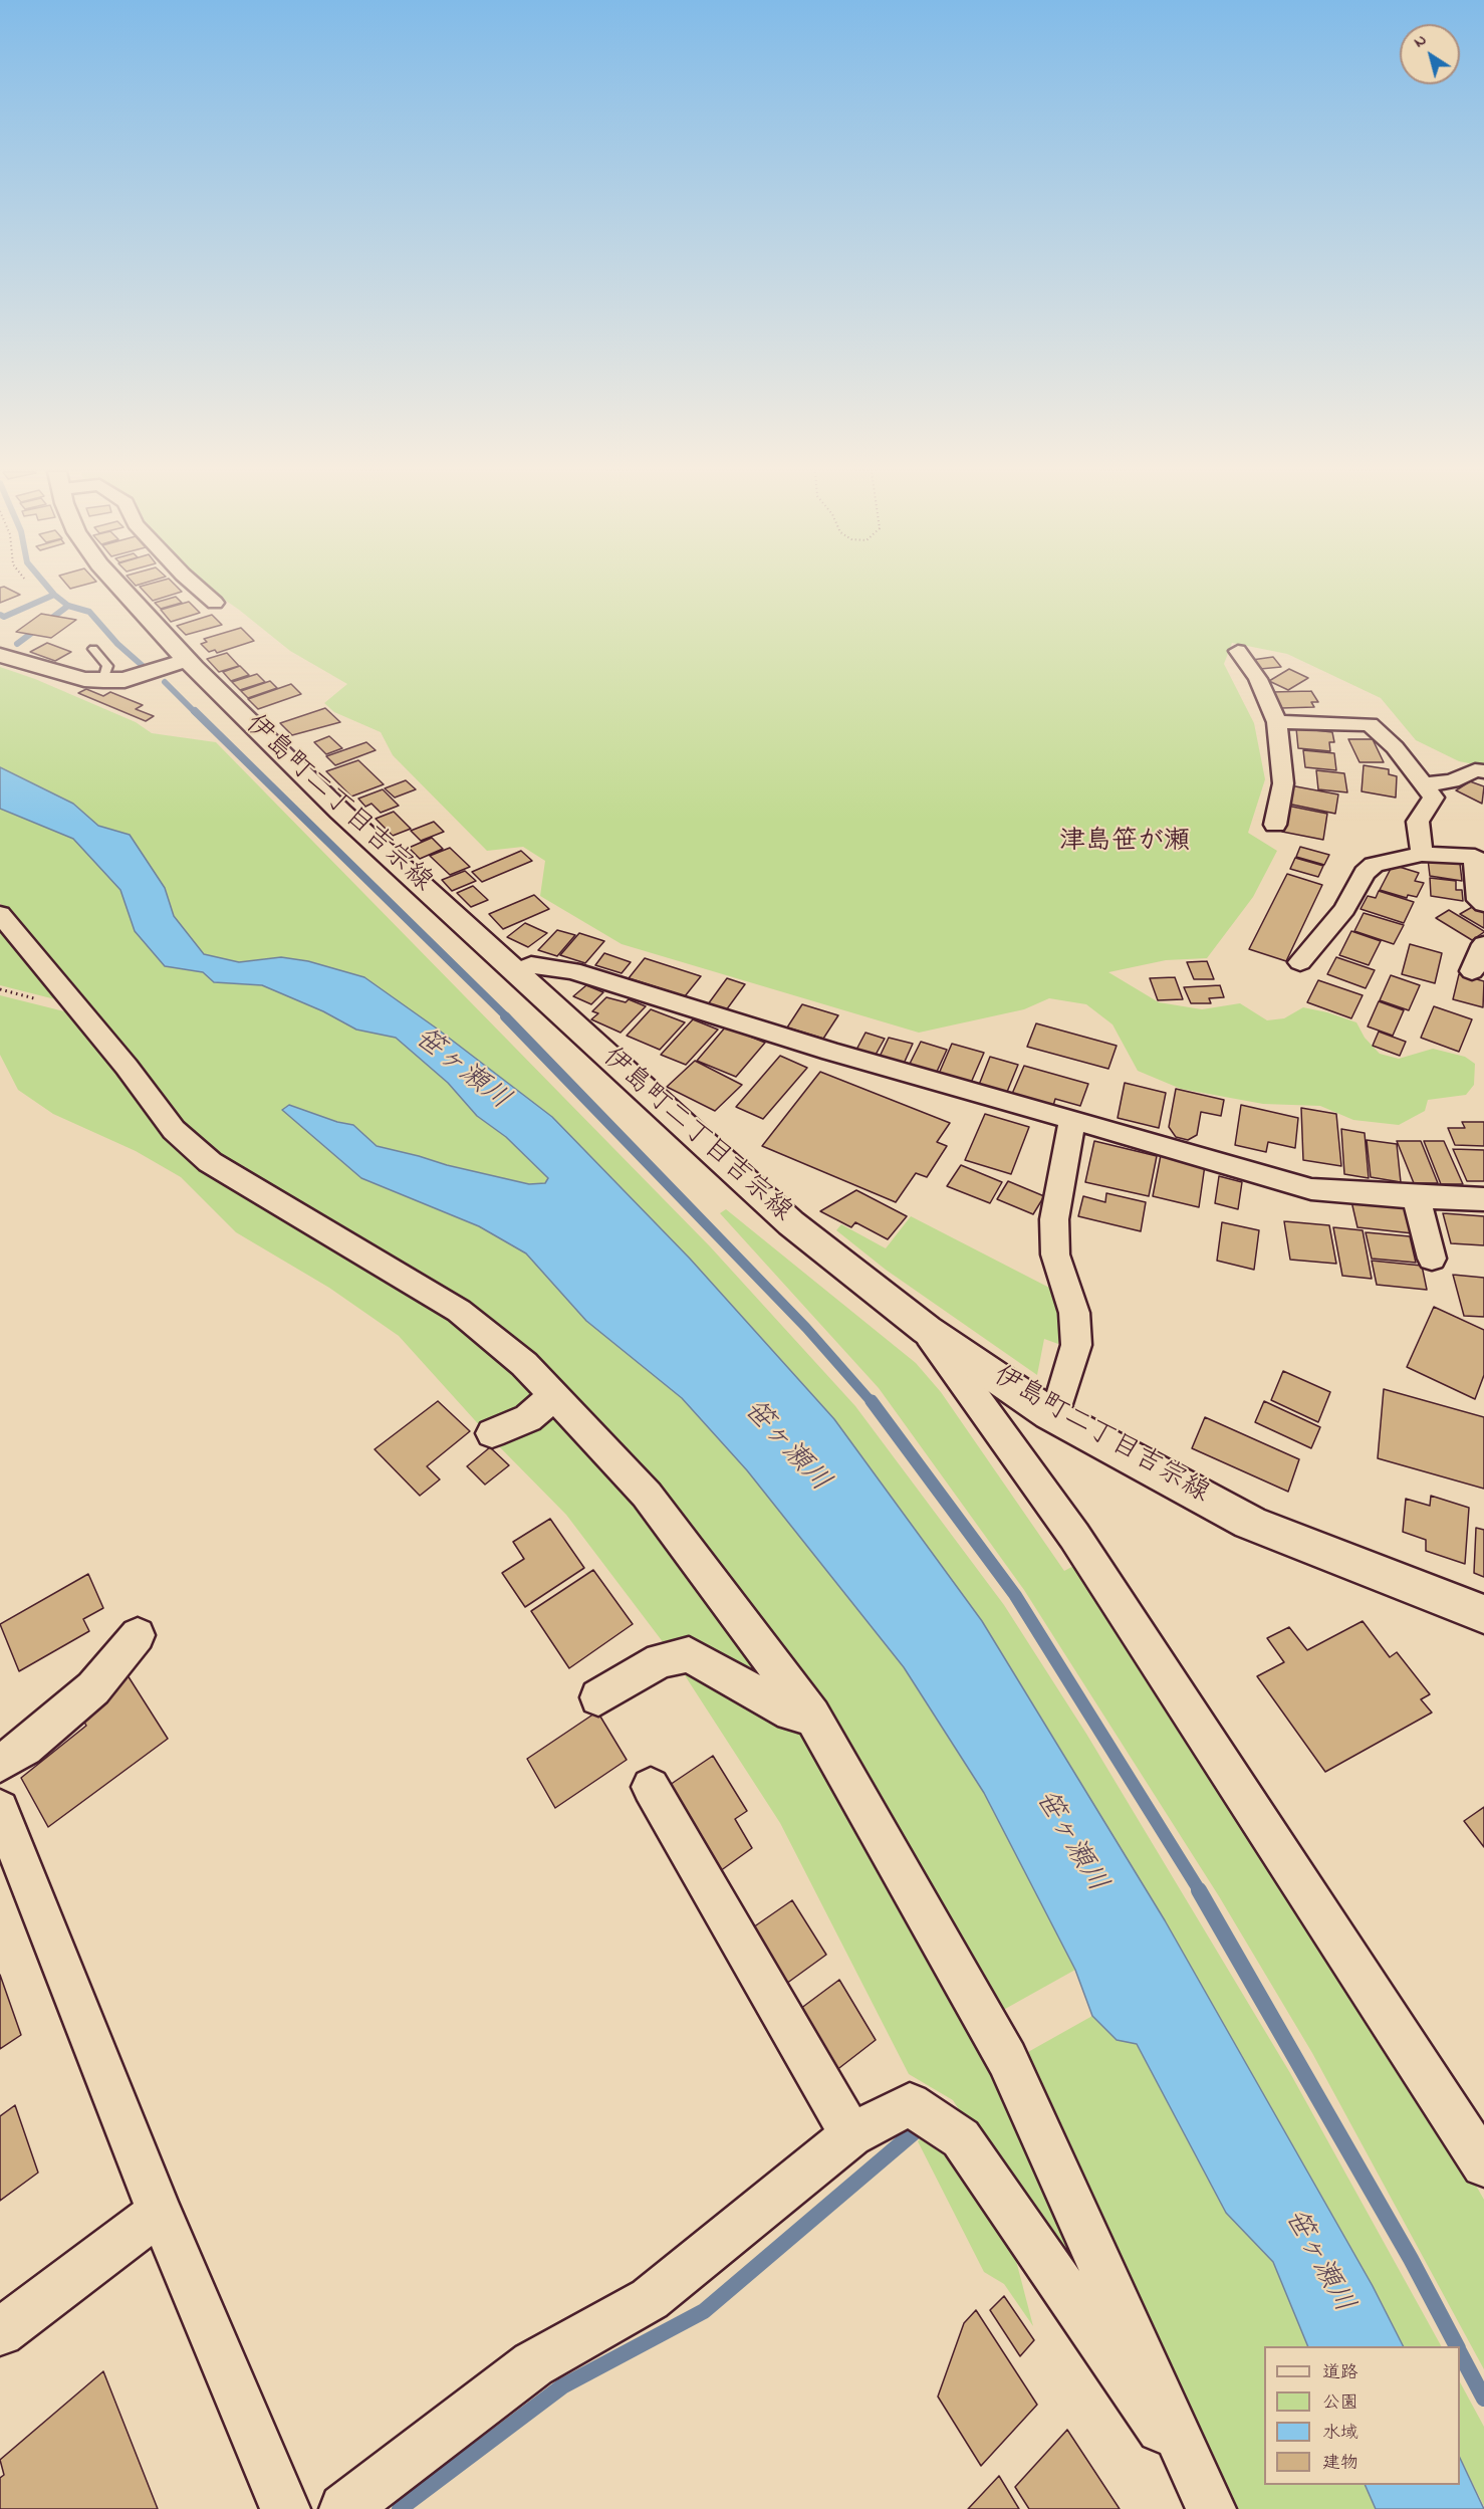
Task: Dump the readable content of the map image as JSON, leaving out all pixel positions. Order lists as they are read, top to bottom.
{
  "streets": {
    "street": ["伊島町二丁目吉宗線"]
  },
  "districts": ["津島笹が瀬"],
  "water": ["笹ヶ瀬川"],
  "legend": [
    "道路",
    "公園",
    "水域",
    "建物"
  ],
  "north": "top left"
}
